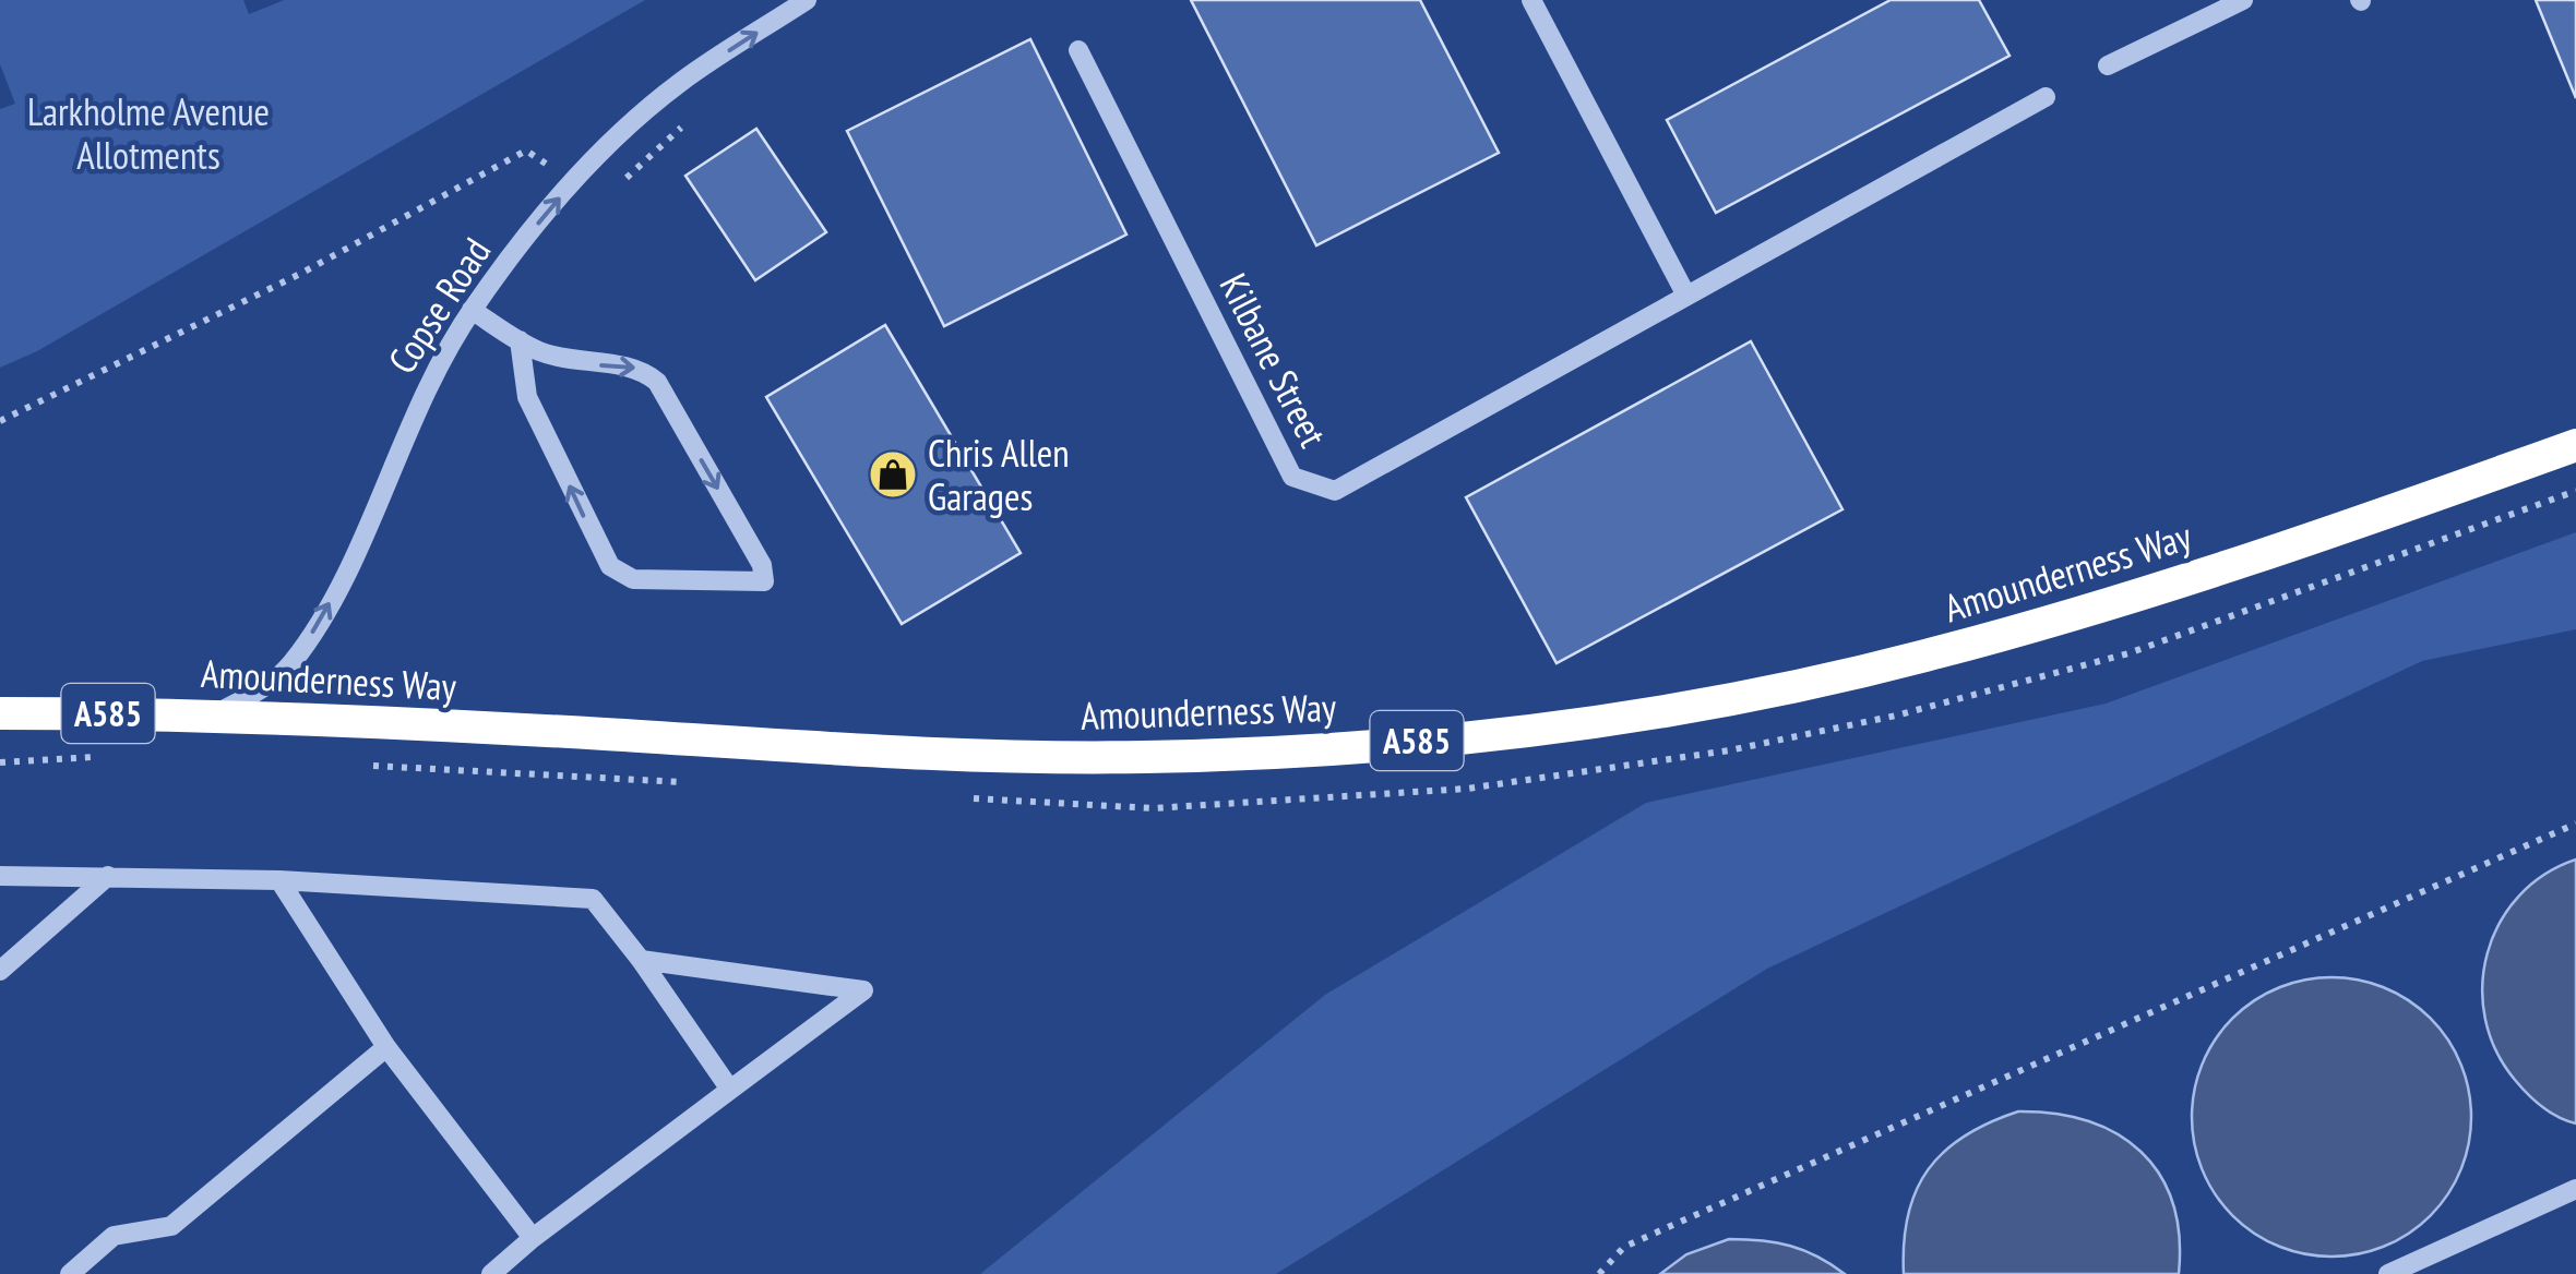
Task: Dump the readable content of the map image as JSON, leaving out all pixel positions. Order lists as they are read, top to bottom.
{
  "streets": {
    "highway": ["Amounderness Way", "A585"],
    "street": ["Copse Road", "Kilbane Street"]
  },
  "crossings": [
    ["Copse Road", "Amounderness Way"]
  ],
  "one_way": ["Copse Road"],
  "parks": ["Larkholme Avenue Allotments"],
  "places": {
    "shop": ["Chris Allen Garages"]
  }
}
